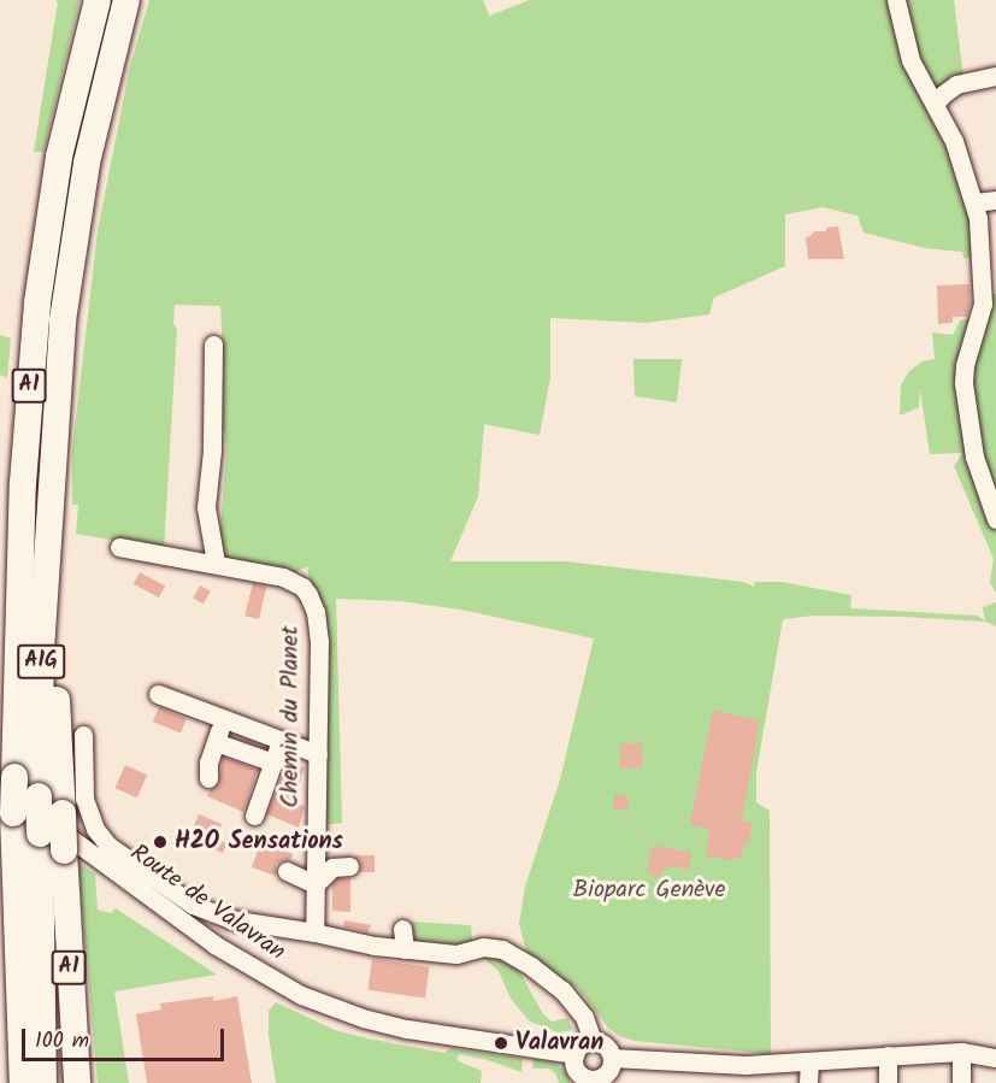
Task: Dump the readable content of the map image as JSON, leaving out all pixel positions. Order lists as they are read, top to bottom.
{
  "streets": {
    "highway": ["A1", "A1G"],
    "street": ["Chemin du Planet", "Route de Valavran"]
  },
  "crossings": [
    ["A1", "A1G"],
    ["A1", "Route de Valavran"]
  ],
  "parks": ["Bioparc Genève"],
  "places": ["H2O Sensations", "Valavran"],
  "scale_bar": "100 m"
}
